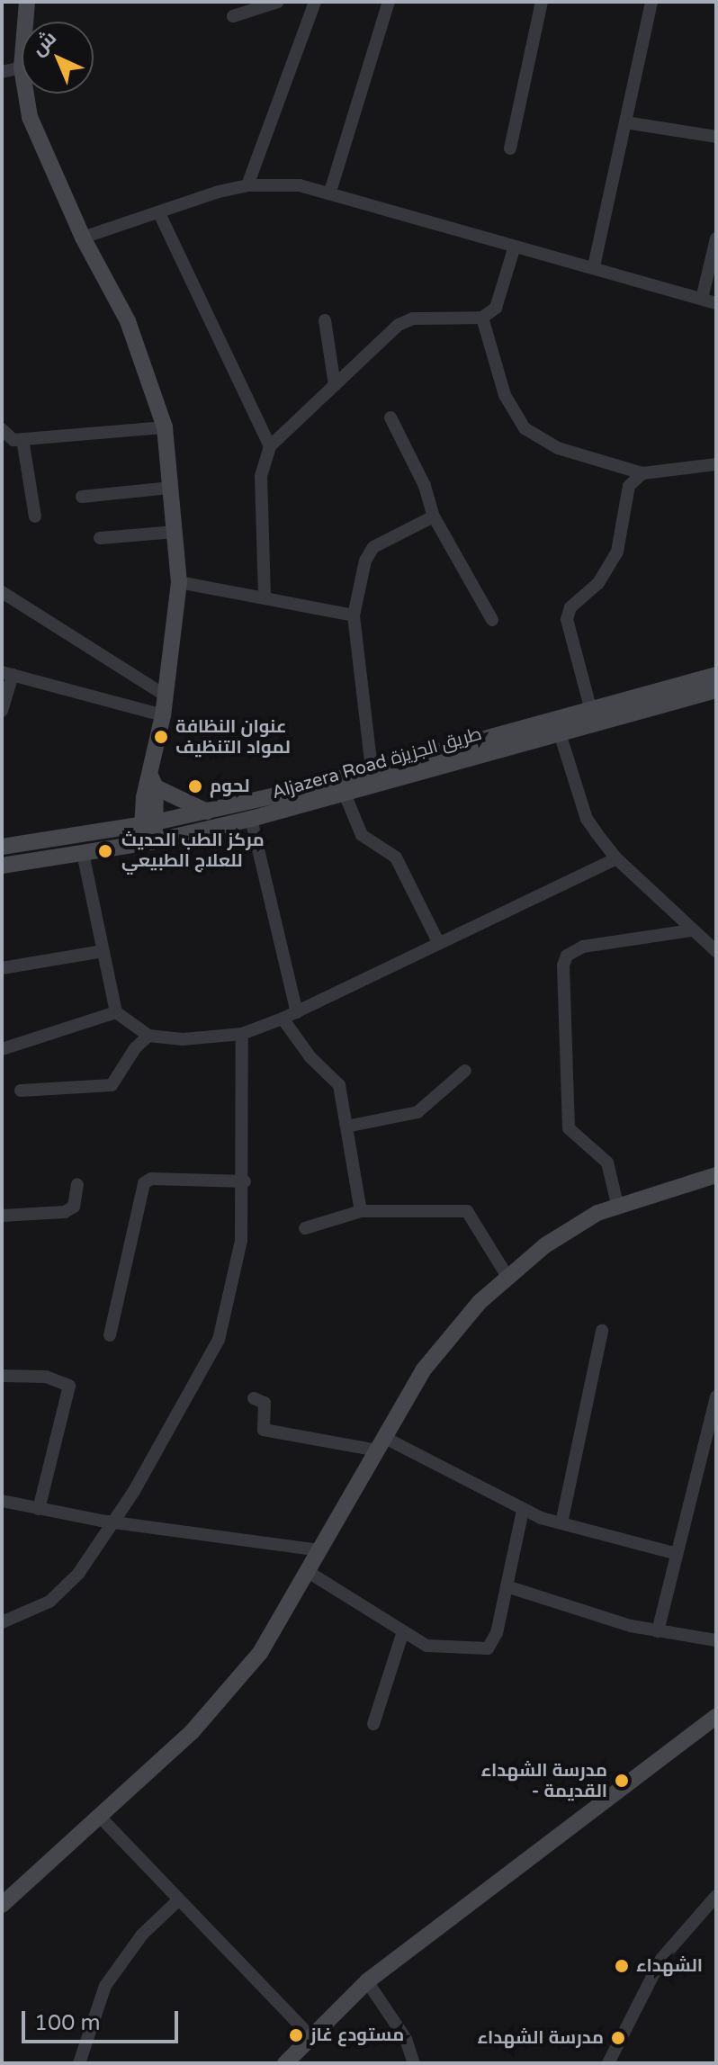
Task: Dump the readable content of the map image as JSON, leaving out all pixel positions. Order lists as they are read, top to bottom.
{
  "streets": {
    "street": ["Aljazera Road طريق الجزيزة"]
  },
  "places": [
    "عنوان النظافة لمواد التنظيف",
    "لحوم",
    "مركز الطب الحديث للعلاج الطبيعي",
    "مدرسة الشهداء - القديمة",
    "الشهداء",
    "مستودع غاز",
    "مدرسة الشهداء"
  ],
  "scale_bar": "100 m",
  "north": "top left"
}
